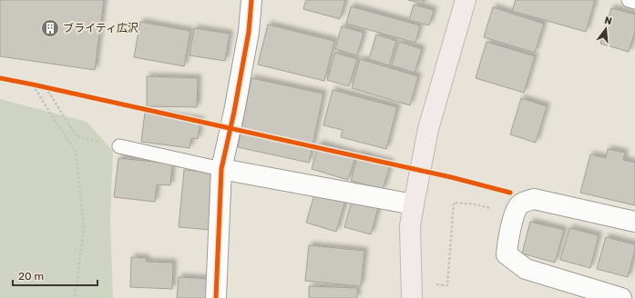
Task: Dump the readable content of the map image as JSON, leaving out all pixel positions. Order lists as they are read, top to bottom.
{
  "places": {
    "building": ["ブライティ広沢"]
  },
  "scale_bar": "20 m",
  "north": "top"
}
